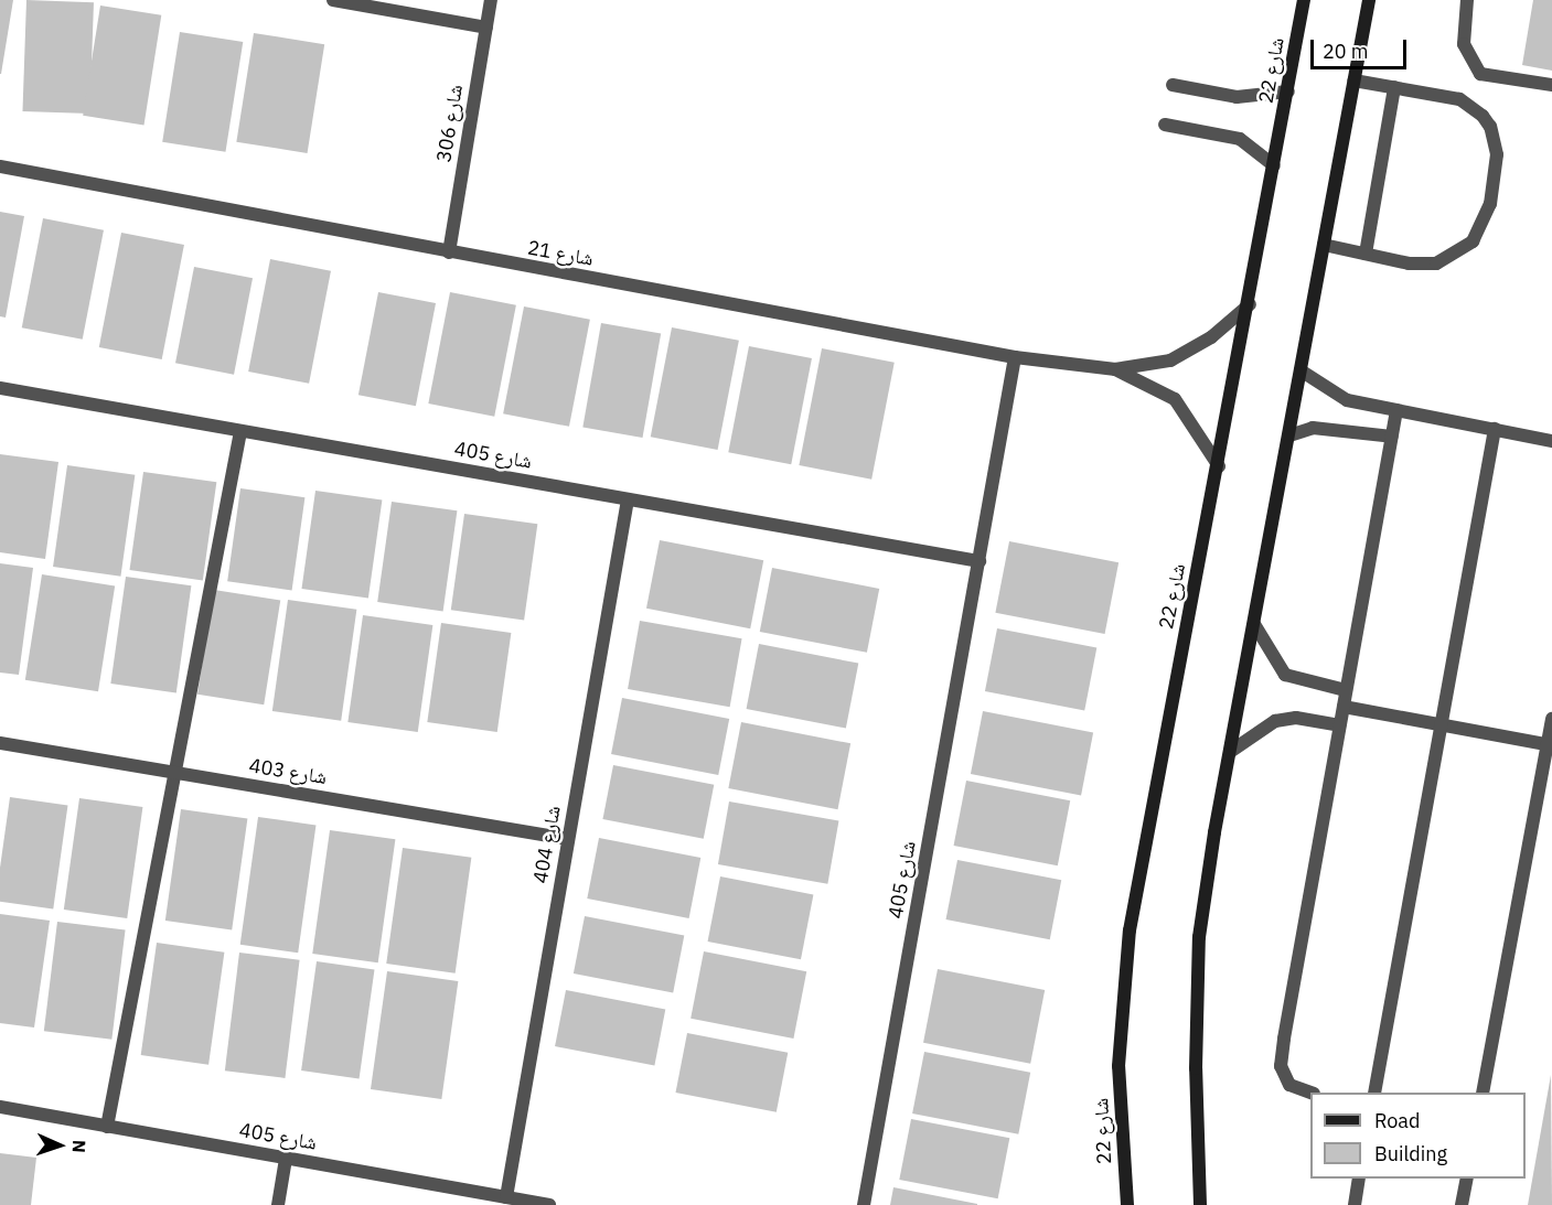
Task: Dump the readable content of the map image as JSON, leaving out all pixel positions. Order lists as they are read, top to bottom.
{
  "streets": {
    "street": [
      "شارع 22",
      "شارع 306",
      "شارع 21",
      "شارع 405",
      "شارع 403",
      "شارع 404"
    ]
  },
  "crossings": [
    ["شارع 22", "شارع 21"],
    ["شارع 306", "شارع 21"],
    ["شارع 21", "شارع 405"],
    ["شارع 405", "شارع 404"],
    ["شارع 403", "شارع 404"]
  ],
  "legend": ["Road", "Building"],
  "scale_bar": "20 m",
  "north": "right"
}
